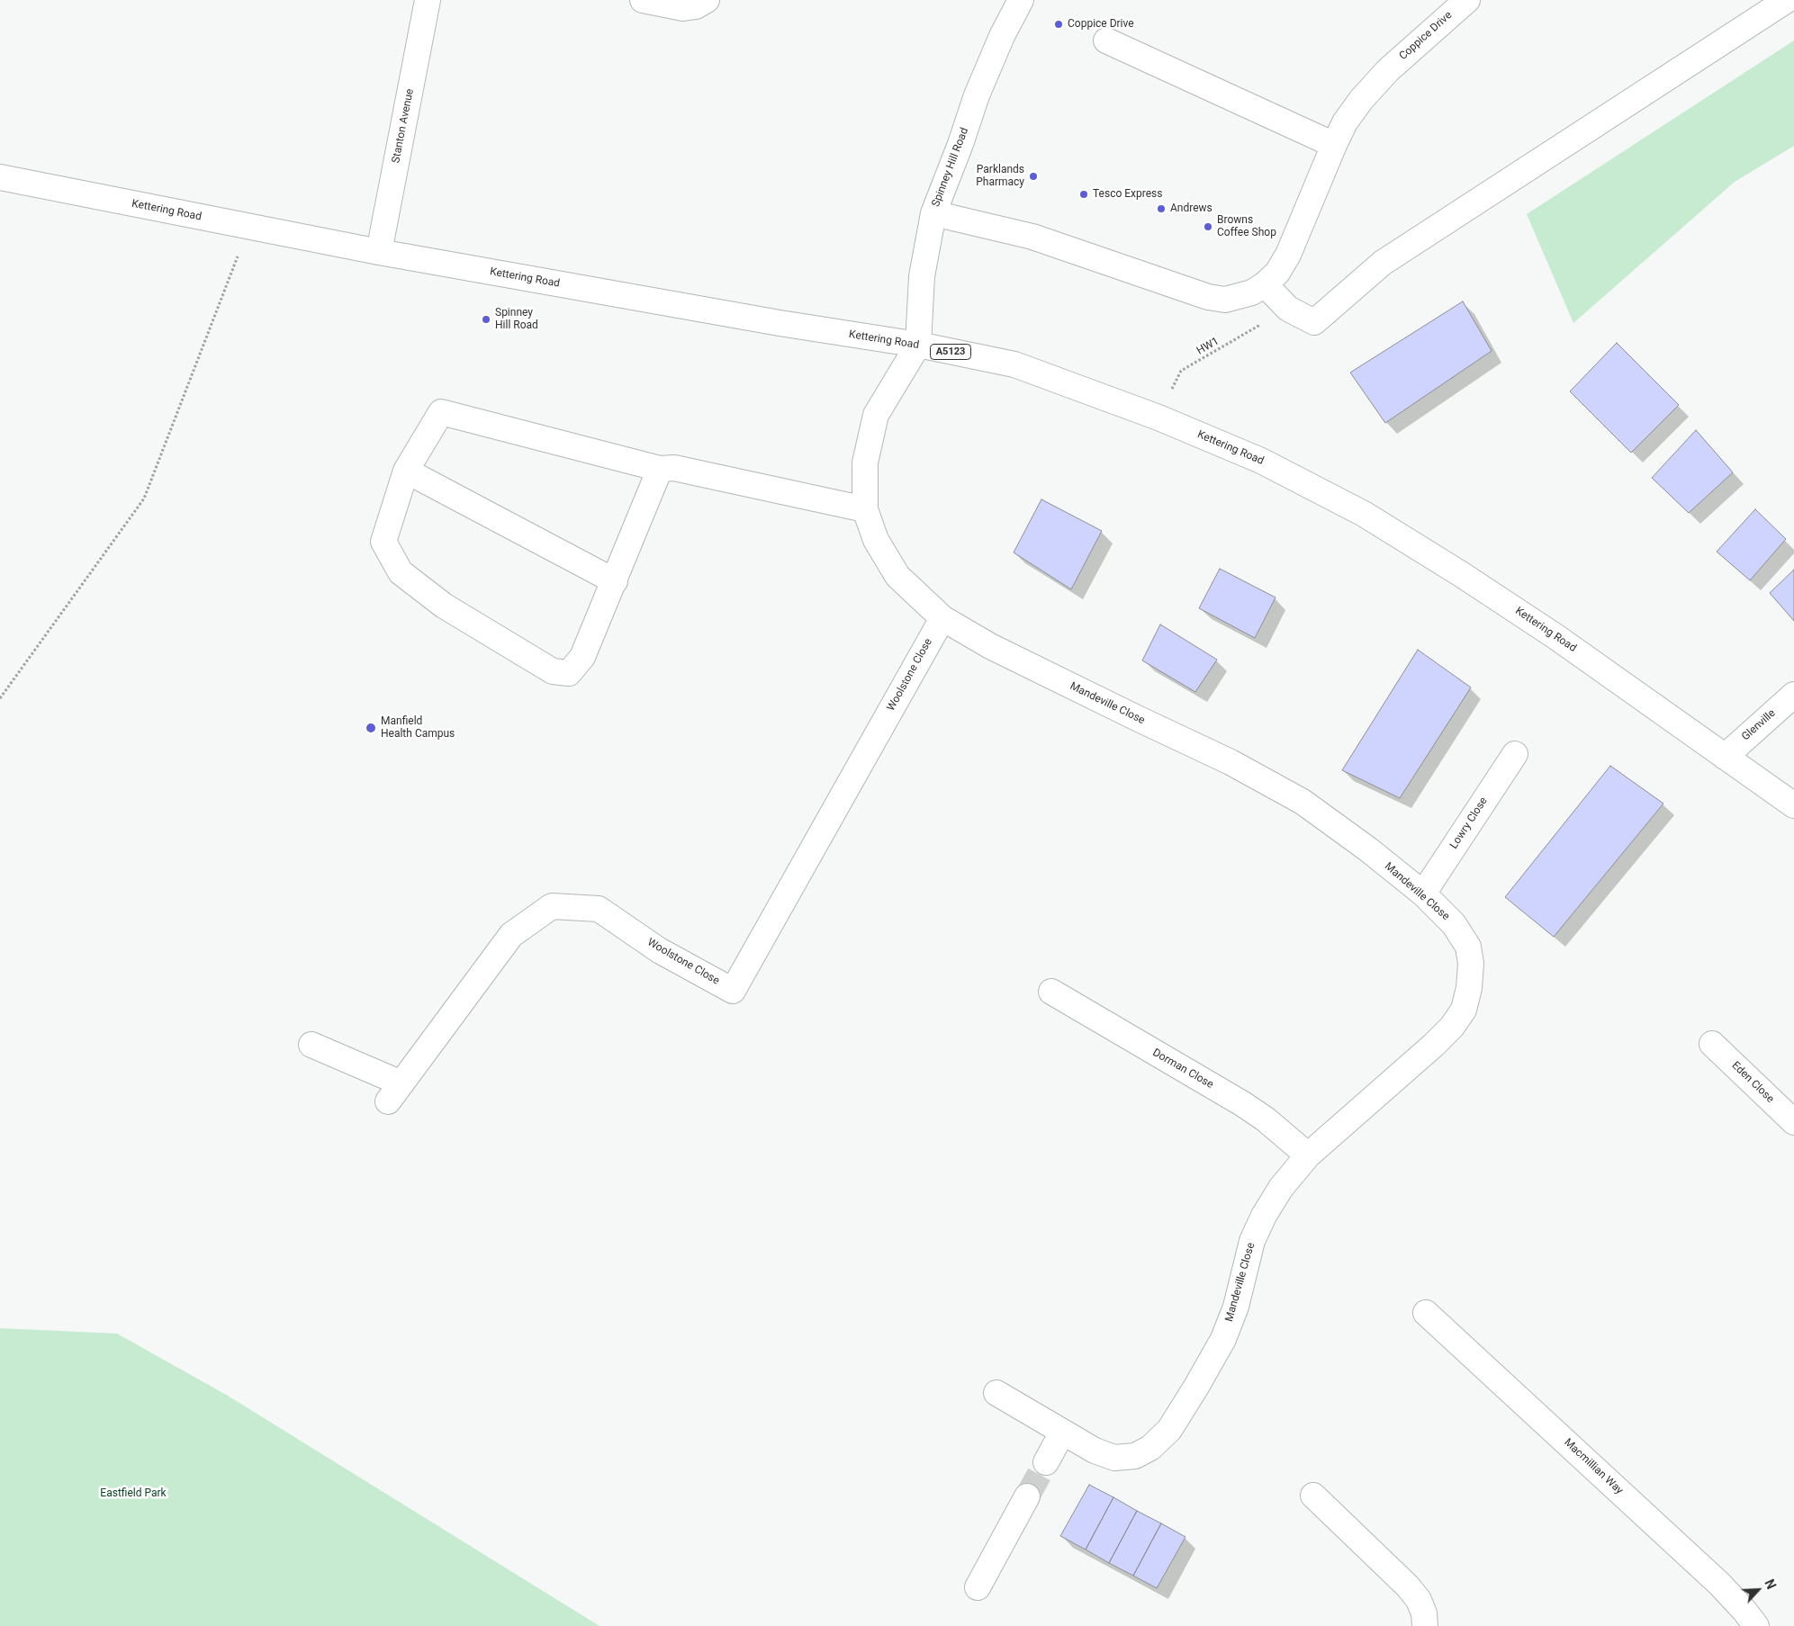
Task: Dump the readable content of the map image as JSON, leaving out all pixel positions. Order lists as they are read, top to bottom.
{
  "streets": {
    "street": [
      "Coppice Drive",
      "Stanton Avenue",
      "Spinney Hill Road",
      "Kettering Road",
      "A5123",
      "Woolstone Close",
      "Mandeville Close",
      "Glenville",
      "Lowry Close",
      "Dorman Close",
      "Eden Close",
      "Macmillian Way"
    ],
    "path": ["HW1"]
  },
  "crossings": [
    ["Coppice Drive", "Spinney Hill Road"],
    ["Stanton Avenue", "Kettering Road"],
    ["Spinney Hill Road", "Kettering Road"],
    ["Spinney Hill Road", "Mandeville Close"],
    ["Kettering Road", "HW1"],
    ["Kettering Road", "Mandeville Close"],
    ["Kettering Road", "Glenville"],
    ["Woolstone Close", "Mandeville Close"],
    ["Mandeville Close", "Lowry Close"],
    ["Mandeville Close", "Dorman Close"]
  ],
  "parks": ["Eastfield Park"],
  "places": [
    "Coppice Drive",
    "Parklands Pharmacy",
    "Tesco Express",
    "Andrews",
    "Browns Coffee Shop",
    "Spinney Hill Road",
    "Manfield Health Campus"
  ],
  "north": "top right"
}
